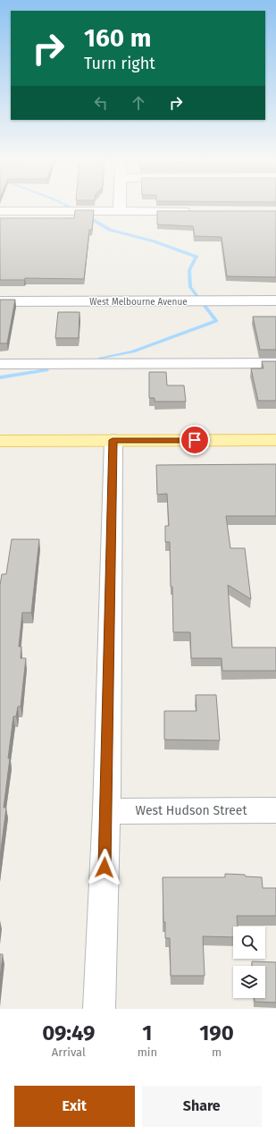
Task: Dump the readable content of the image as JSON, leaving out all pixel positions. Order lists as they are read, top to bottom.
{
  "streets": {
    "street": ["West Melbourne Avenue", "West Hudson Street"]
  },
  "page": {
    "turn": ["160 m", "Turn right"],
    "eta": [
      "09:49",
      "Arrival",
      "1",
      "min",
      "190",
      "m"
    ],
    "buttons": ["Exit", "Share"]
  }
}
